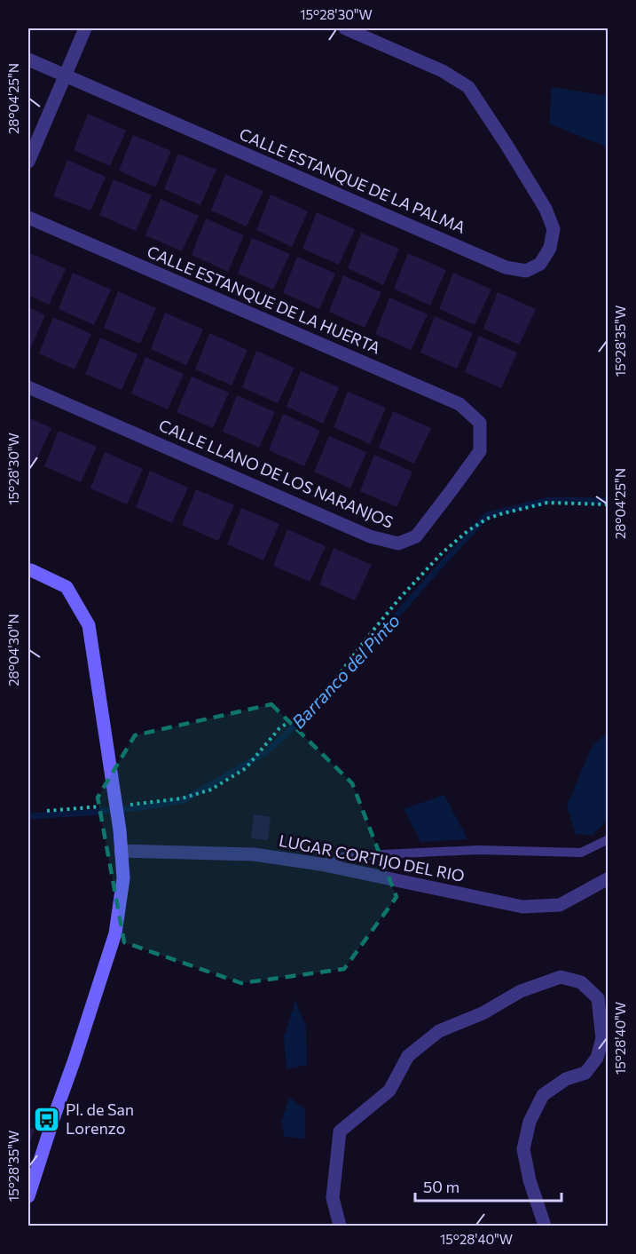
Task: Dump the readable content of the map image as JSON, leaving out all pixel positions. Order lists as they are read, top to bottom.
{
  "streets": {
    "street": [
      "CALLE ESTANQUE DE LA PALMA",
      "CALLE ESTANQUE DE LA HUERTA",
      "CALLE LLANO DE LOS NARANJOS",
      "LUGAR CORTIJO DEL RIO"
    ]
  },
  "crossings": [
    ["CALLE ESTANQUE DE LA HUERTA", "CALLE LLANO DE LOS NARANJOS"]
  ],
  "water": ["Barranco del Pinto"],
  "places": {
    "bus stop": ["Pl. de San Lorenzo"]
  },
  "scale_bar": "50 m",
  "coordinates": [
    "15°28'30\"W",
    "28°04'25\"N",
    "15°28'35\"W",
    "28°04'30\"N",
    "15°28'40\"W"
  ]
}
